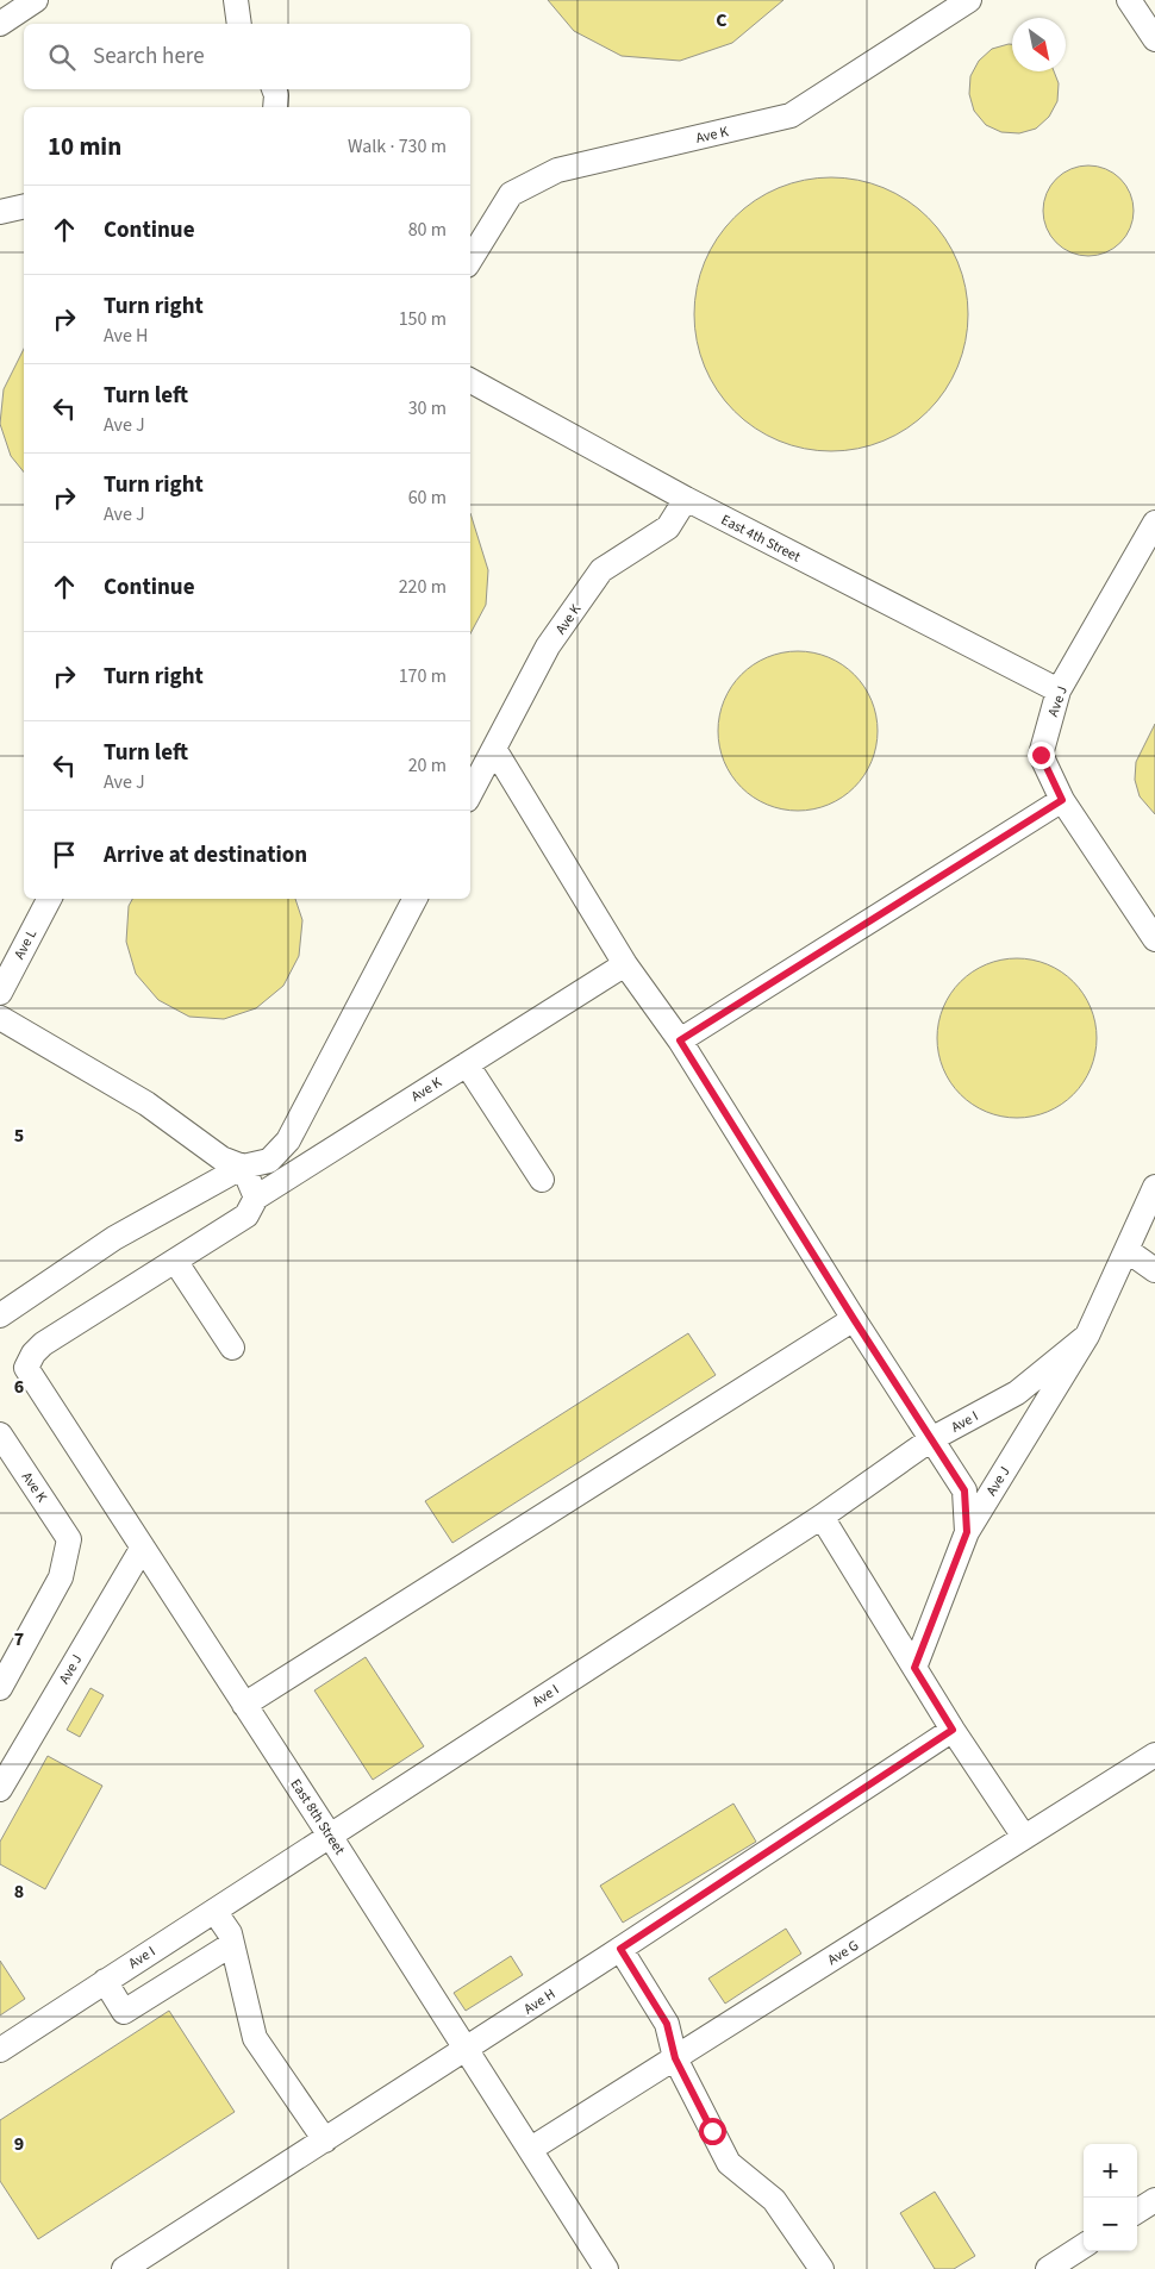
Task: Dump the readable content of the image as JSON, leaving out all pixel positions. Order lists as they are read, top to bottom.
{
  "streets": {
    "street": [
      "Ave K",
      "East 4th Street",
      "Ave J",
      "Ave L",
      "Ave I",
      "East 8th Street",
      "Ave G",
      "Ave H"
    ]
  },
  "crossings": [
    ["Ave K", "East 4th Street"],
    ["East 4th Street", "Ave J"],
    ["Ave J", "Ave I"],
    ["Ave J", "East 8th Street"],
    ["Ave I", "East 8th Street"],
    ["East 8th Street", "Ave G"],
    ["East 8th Street", "Ave H"]
  ],
  "north": "bottom right",
  "page": {
    "search": "Search here",
    "heading": ["10 min", "Walk · 730 m"],
    "list": [
      ["Continue", "80 m"],
      ["Turn right", "Ave H", "150 m"],
      ["Turn left", "Ave J", "30 m"],
      ["Turn right", "Ave J", "60 m"],
      ["Continue", "220 m"],
      ["Turn right", "170 m"],
      ["Turn left", "Ave J", "20 m"],
      "Arrive at destination"
    ],
    "map_buttons": ["+", "−"]
  },
  "grid": {
    "columns": ["C"],
    "rows": [
      "5",
      "6",
      "7",
      "8",
      "9"
    ]
  }
}
